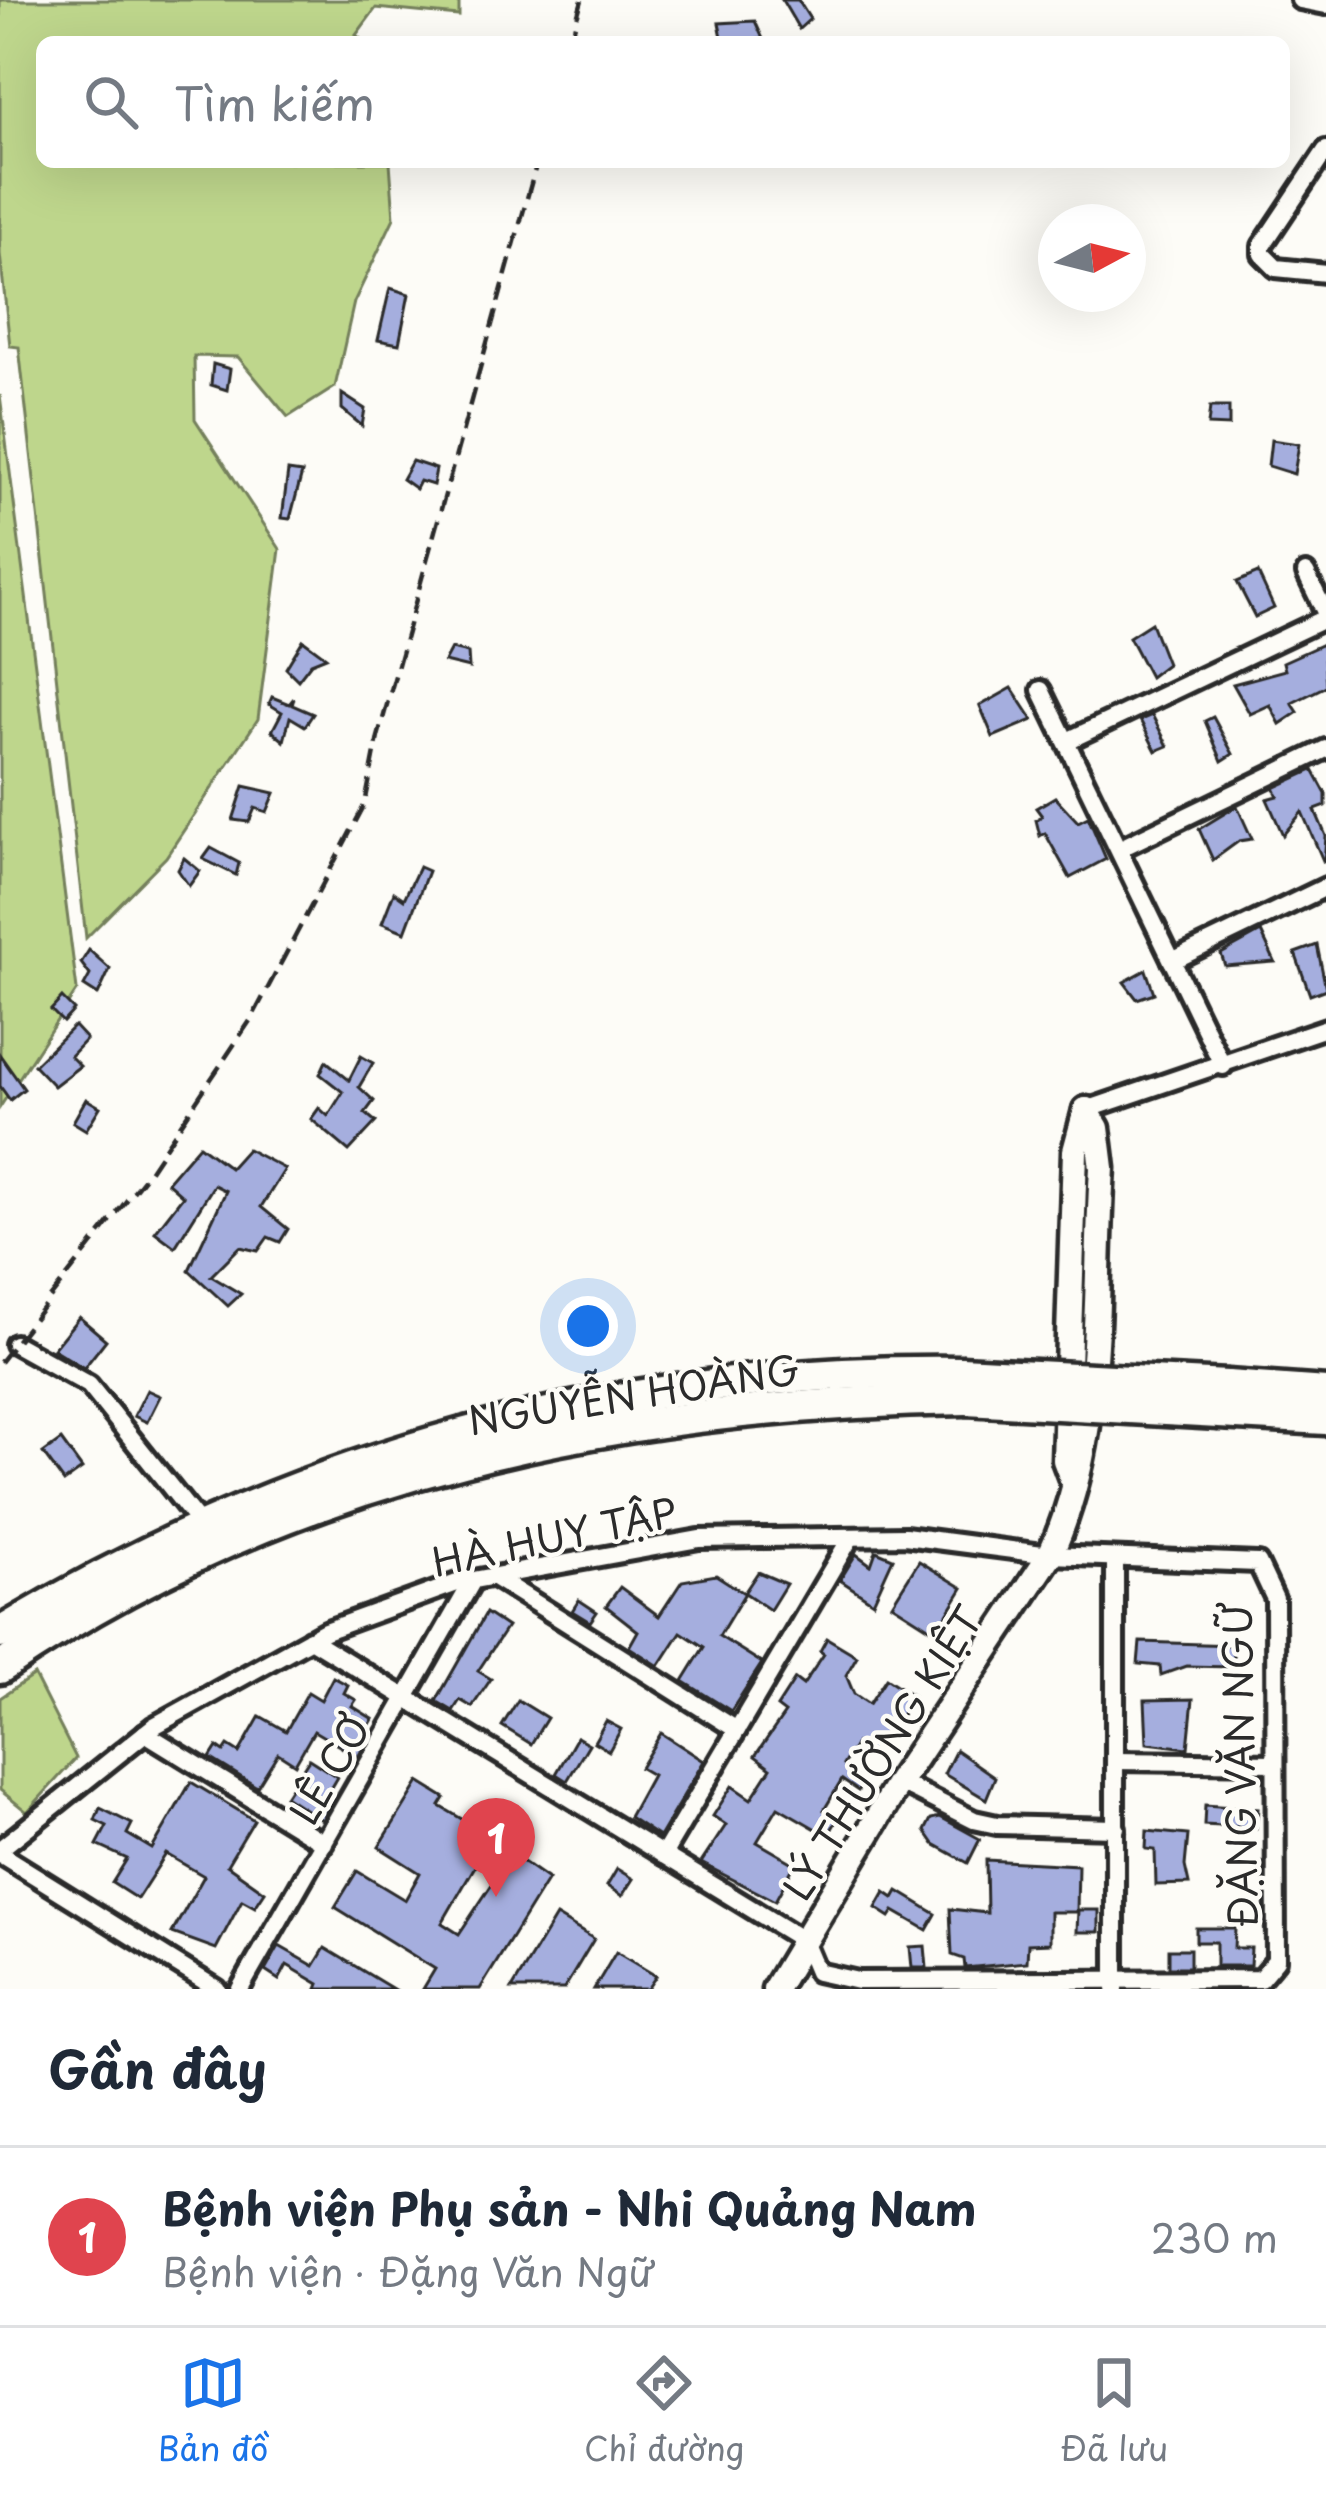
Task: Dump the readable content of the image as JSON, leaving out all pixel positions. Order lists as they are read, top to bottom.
{
  "streets": {
    "highway": ["NGUYỄN HOÀNG"],
    "street": [
      "HÀ HUY TẬP",
      "LÝ THƯỜNG KIỆT",
      "ĐẶNG VĂN NGỮ",
      "LÊ CƠ"
    ]
  },
  "crossings": [
    ["HÀ HUY TẬP", "LÝ THƯỜNG KIỆT"],
    ["HÀ HUY TẬP", "ĐẶNG VĂN NGỮ"],
    ["HÀ HUY TẬP", "LÊ CƠ"],
    ["LÝ THƯỜNG KIỆT", "ĐẶNG VĂN NGỮ"],
    ["ĐẶNG VĂN NGỮ", "LÊ CƠ"]
  ],
  "north": "right",
  "page": {
    "search": "Tìm kiếm",
    "pins": "1",
    "heading": "Gần đây",
    "list": [
      {
        "mark": "1",
        "name": "Bệnh viện Phụ sản - Nhi Quảng Nam",
        "note": "Bệnh viện · Đặng Văn Ngữ",
        "value": "230 m"
      }
    ],
    "nav": ["Bản đồ", "Chỉ đường", "Đã lưu"]
  }
}
